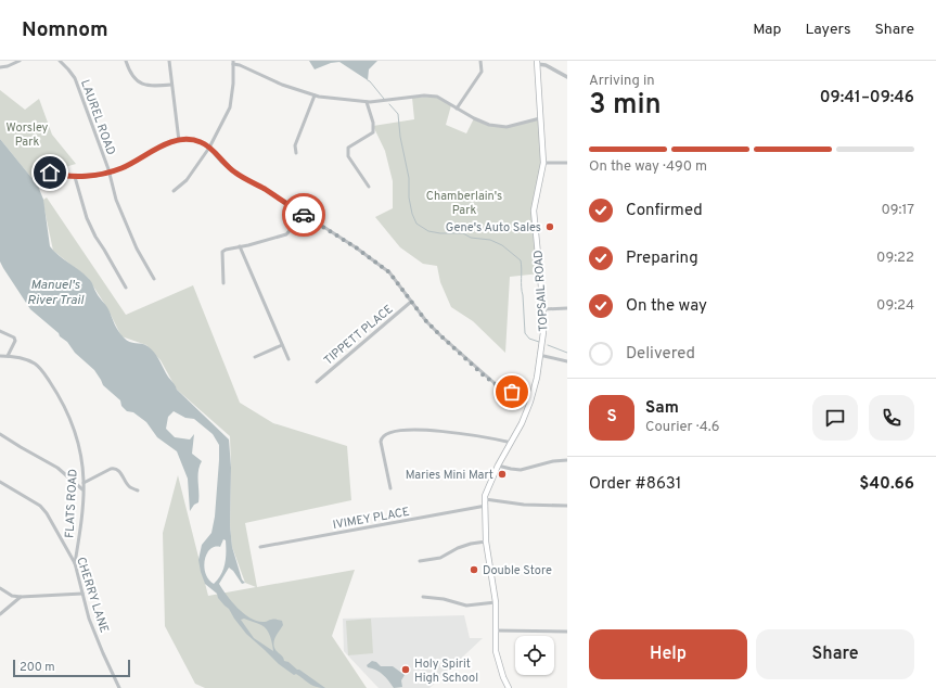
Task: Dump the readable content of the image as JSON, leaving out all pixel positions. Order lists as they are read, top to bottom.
{
  "streets": {
    "main road": ["TOPSAIL ROAD"],
    "street": [
      "LAUREL ROAD",
      "TIPPETT PLACE",
      "FLATS ROAD",
      "IVIMEY PLACE",
      "CHERRY LANE"
    ]
  },
  "crossings": [
    ["TOPSAIL ROAD", "IVIMEY PLACE"],
    ["FLATS ROAD", "CHERRY LANE"]
  ],
  "water": ["Manuel's River Trail"],
  "parks": ["Worsley Park", "Chamberlain's Park"],
  "places": [
    "Gene's Auto Sales",
    "Maries Mini Mart",
    "Double Store",
    "Holy Spirit High School"
  ],
  "scale_bar": "200 m",
  "page": {
    "header": "Nomnom",
    "nav": ["Map", "Layers", "Share"],
    "heading": ["3 min", "Arriving in", "09:41–09:46"],
    "panel": [
      "Sam",
      "Courier · 4.6",
      "Order #8631",
      "$40.66"
    ],
    "bar": "On the way · 490 m",
    "list": [
      ["Confirmed", "09:17"],
      ["Preparing", "09:22"],
      ["On the way", "09:24"],
      "Delivered"
    ],
    "round": "S",
    "buttons": ["Help", "Share"],
    "scale": "200 m"
  }
}
